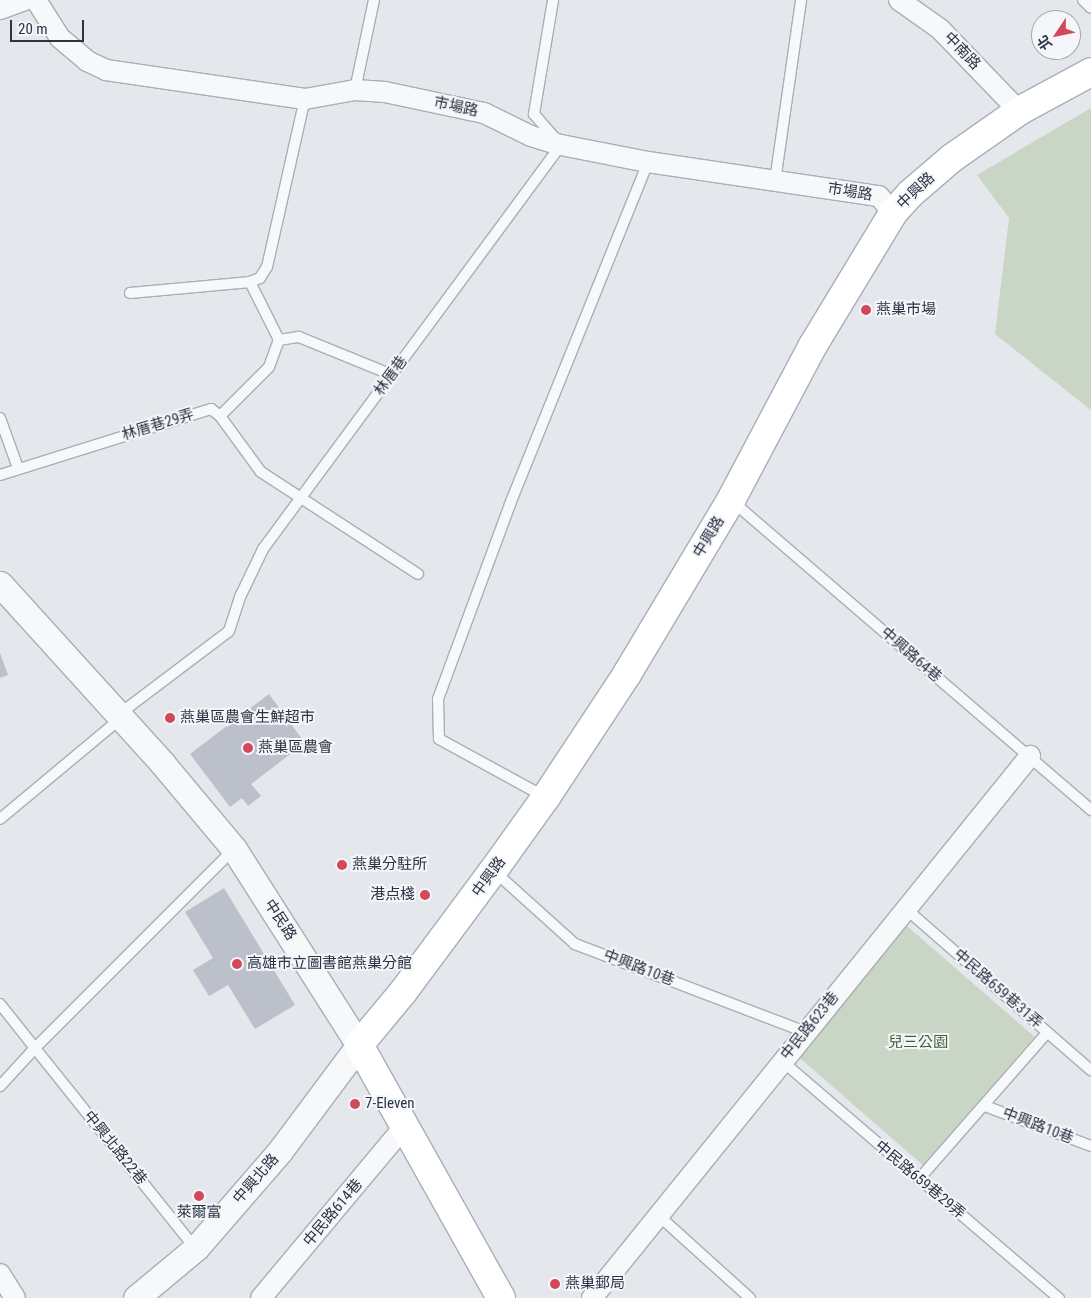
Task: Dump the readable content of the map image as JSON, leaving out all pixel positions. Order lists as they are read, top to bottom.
{
  "streets": {
    "main road": ["中興路", "中民路"],
    "street": [
      "中南路",
      "市場路",
      "中民路623巷",
      "中興北路",
      "中民路614巷"
    ],
    "lane": [
      "林厝巷",
      "林厝巷29弄",
      "中興路64巷",
      "中興路10巷",
      "中民路659巷31弄",
      "中興北路22巷",
      "中民路659巷29弄"
    ]
  },
  "crossings": [
    ["中南路", "中興路"],
    ["市場路", "中興路"],
    ["市場路", "林厝巷"],
    ["中興路", "中興路64巷"],
    ["中興路", "中民路"],
    ["中興路", "中興路10巷"],
    ["中興路", "中興北路"],
    ["林厝巷", "中民路"],
    ["中興路64巷", "中民路623巷"],
    ["中民路", "中興北路"],
    ["中民路", "中民路614巷"],
    ["中興路10巷", "中民路623巷"],
    ["中民路659巷31弄", "中民路623巷"],
    ["中民路623巷", "中民路659巷29弄"],
    ["中興北路22巷", "中興北路"]
  ],
  "parks": ["兒三公園"],
  "places": [
    "燕巢市場",
    "燕巢區農會生鮮超市",
    "燕巢區農會",
    "燕巢分駐所",
    "港点棧",
    "高雄市立圖書館燕巢分館",
    "7-Eleven",
    "萊爾富",
    "燕巢郵局"
  ],
  "scale_bar": "20 m",
  "north": "bottom left"
}
